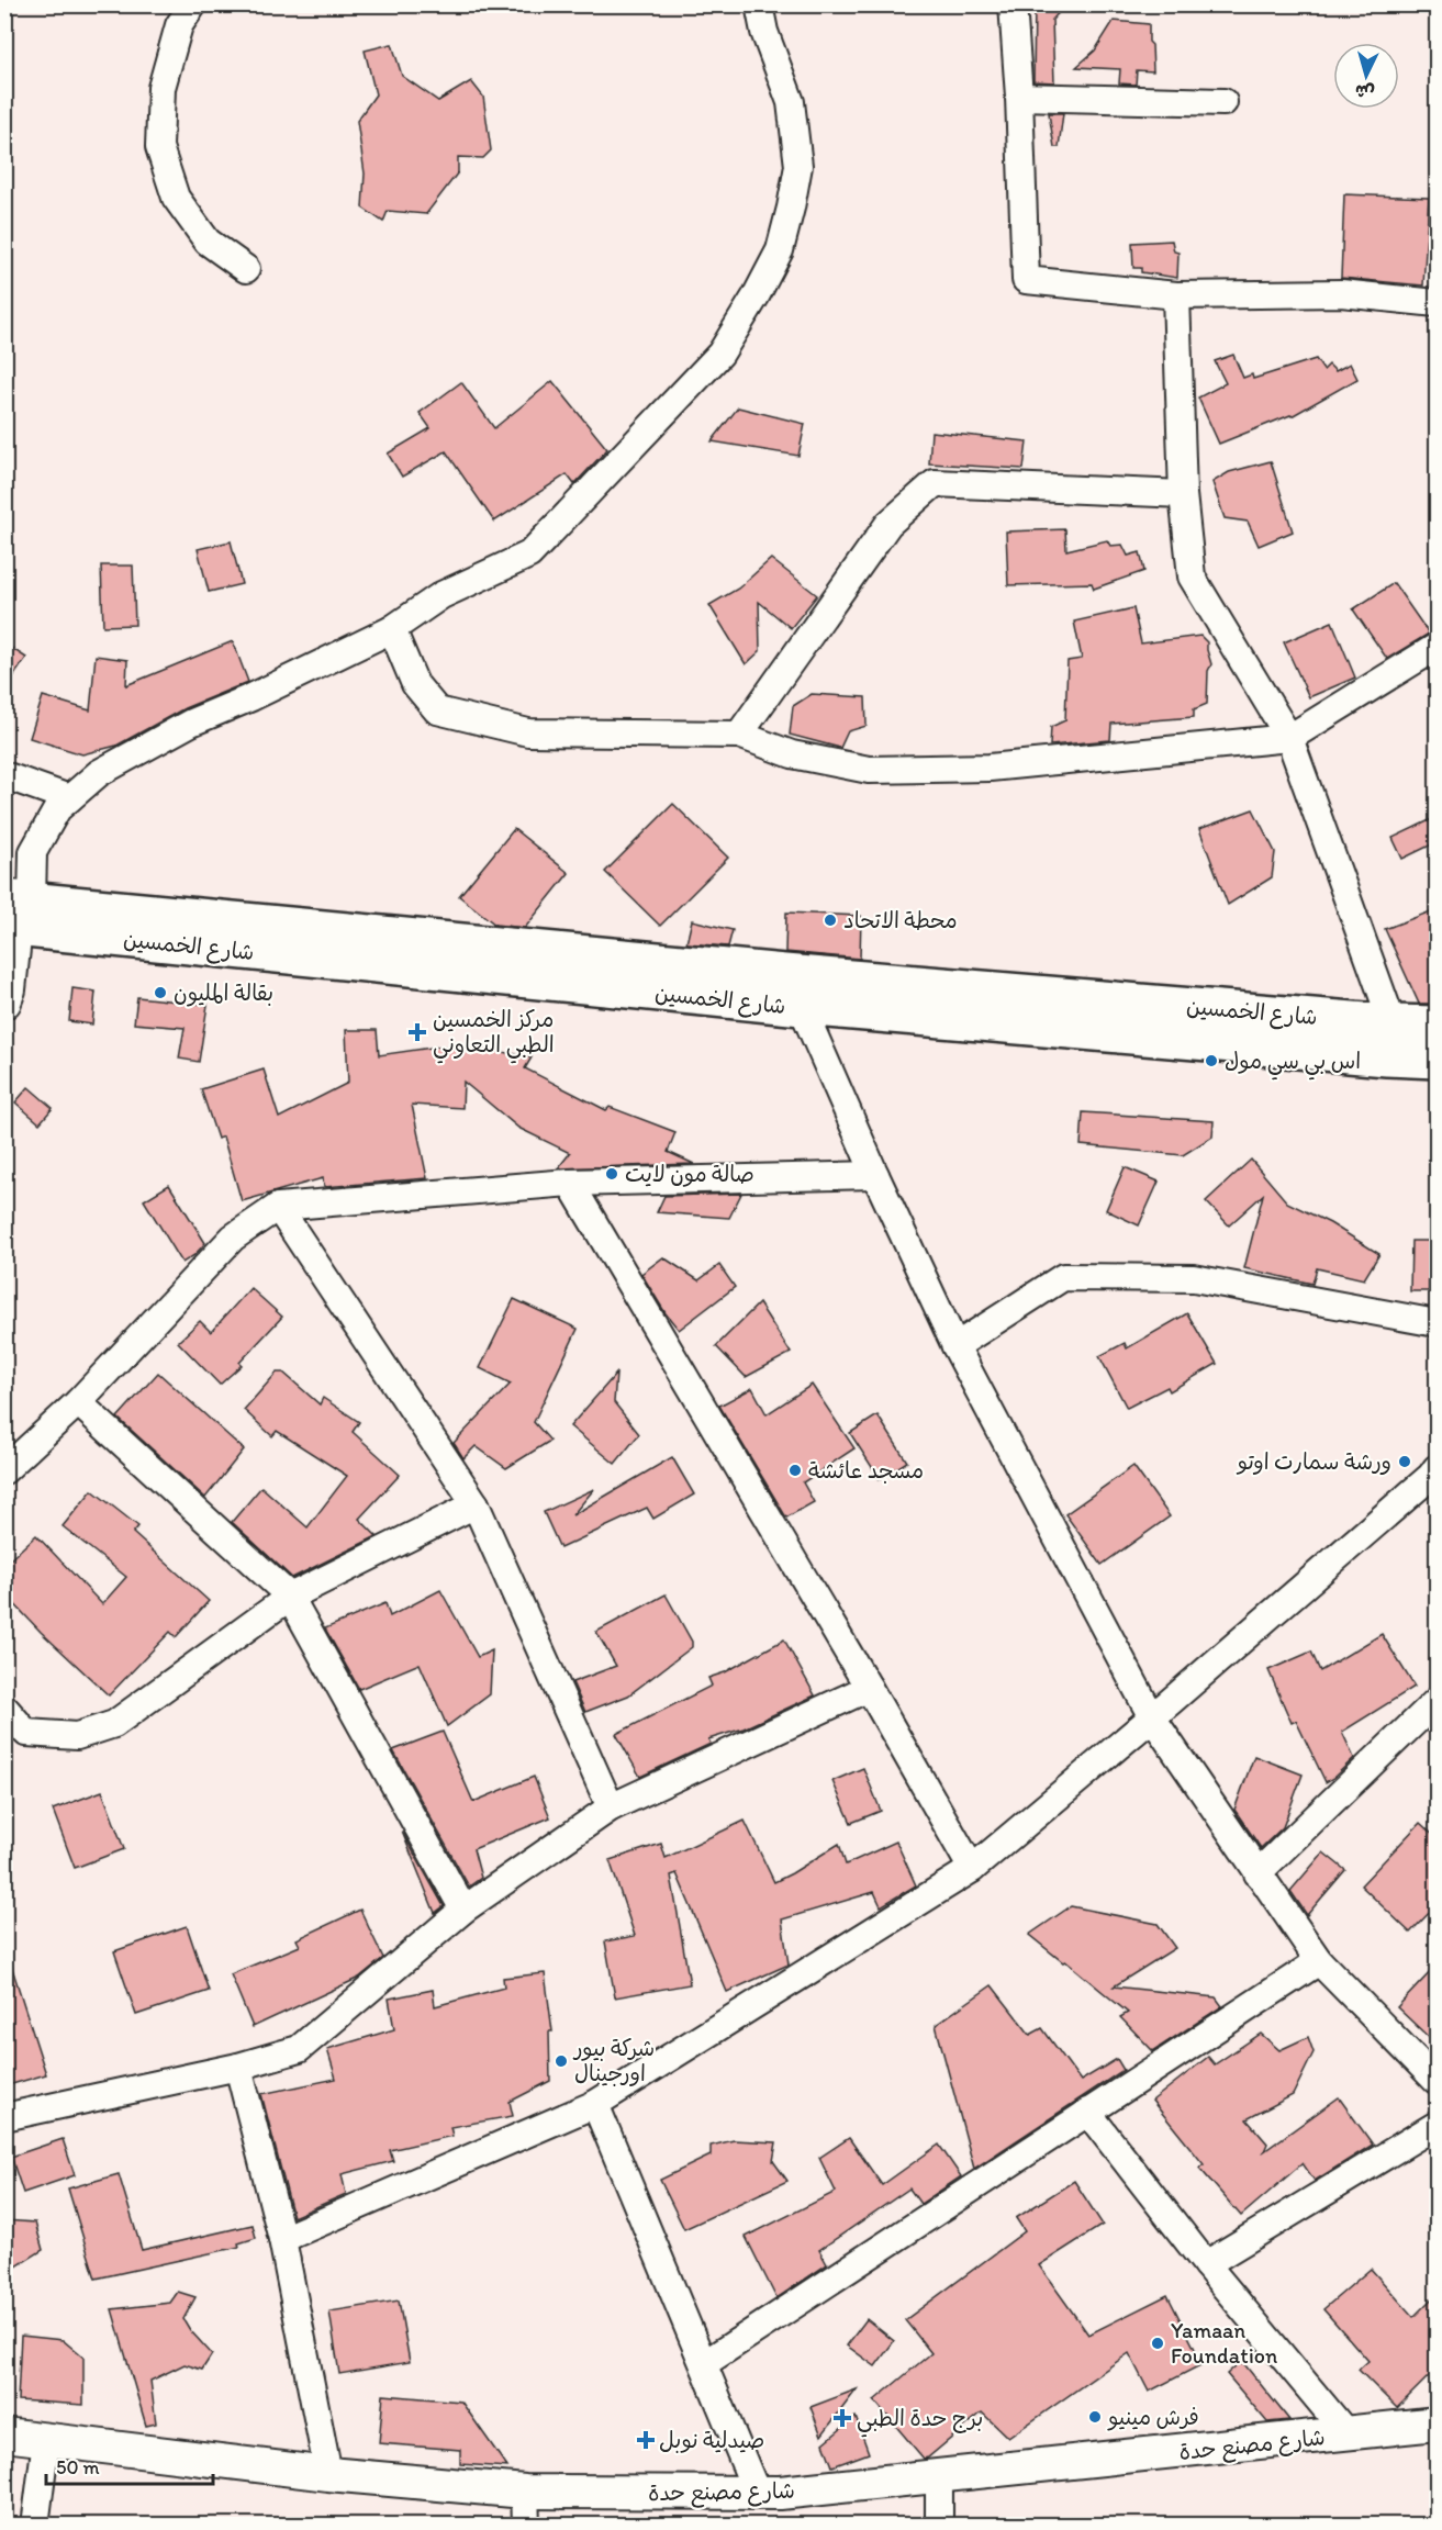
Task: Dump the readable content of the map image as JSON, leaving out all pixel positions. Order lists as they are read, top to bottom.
{
  "streets": {
    "main road": ["شارع الخمسين"],
    "street": ["شارع مصنع حدة"]
  },
  "places": {
    "other": [
      "محطة الاتحاد",
      "بقالة المليون",
      "اس بي سي مول",
      "صالة مون لايت",
      "ورشة سمارت اوتو",
      "مسجد عائشة",
      "شركة بيور اورجينال",
      "Yamaan Foundation",
      "فرش مينيو"
    ],
    "health": ["مركز الخمسين الطبي التعاوني", "برج حدة الطبي", "صيدلية نوبل"]
  },
  "scale_bar": "50 m",
  "north": "bottom"
}
